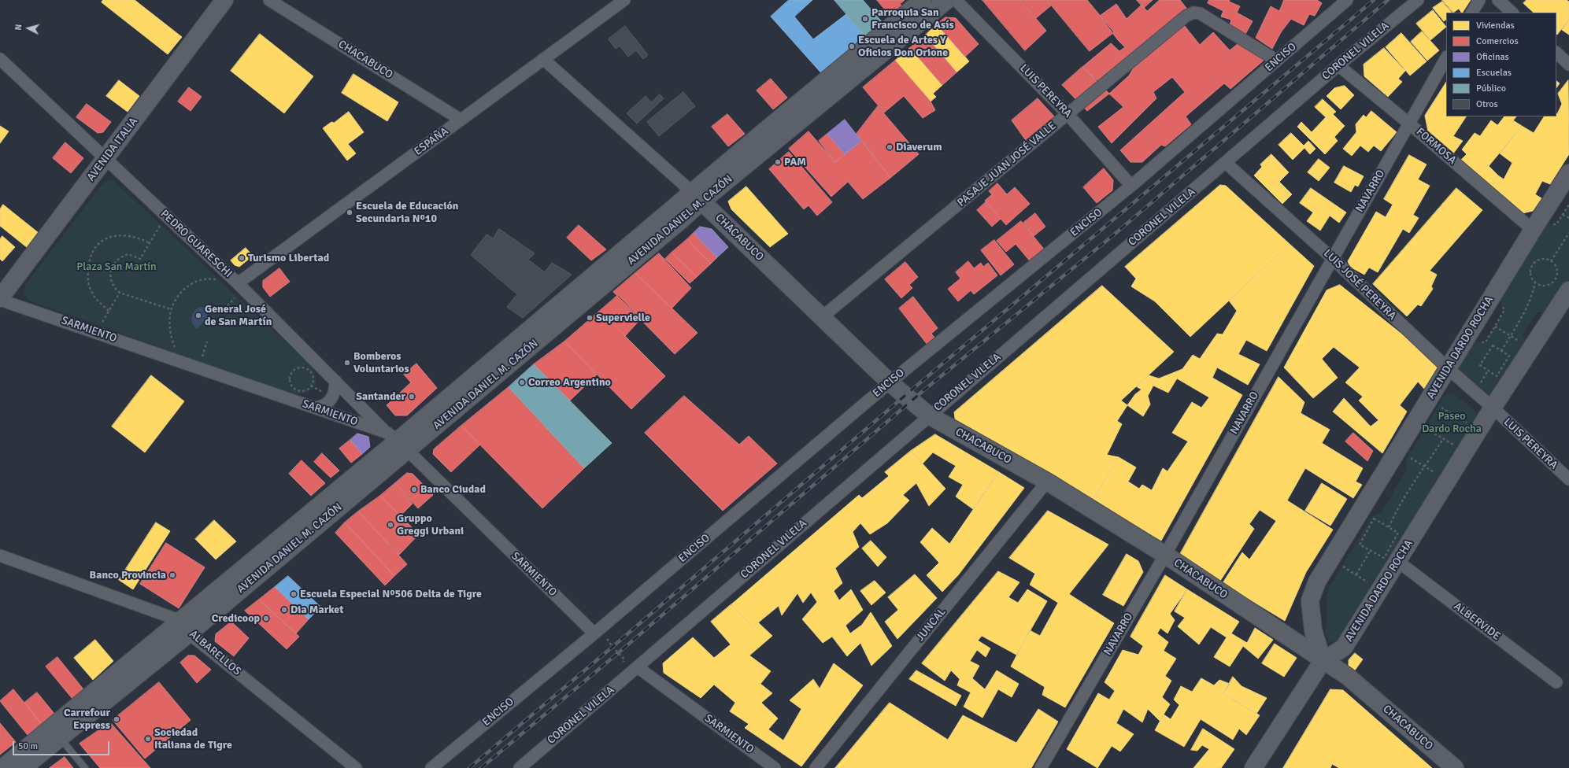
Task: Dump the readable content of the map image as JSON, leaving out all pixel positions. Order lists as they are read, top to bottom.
{
  "streets": {
    "main road": [
      "CHACABUCO",
      "AVENIDA ITALIA",
      "AVENIDA DANIEL M. CAZÓN",
      "AVENIDA DARDO ROCHA"
    ],
    "street": [
      "CORONEL VILELA",
      "ENCISO",
      "LUIS PEREYRA",
      "ESPAÑA",
      "FORMOSA",
      "PASAJE JUAN JOSÉ VALLE",
      "NAVARRO",
      "PEDRO GUARESCHI",
      "LUIS JOSÉ PEREYRA",
      "SARMIENTO",
      "ALBERVIDE",
      "JUNCAL",
      "ALBARELLOS"
    ]
  },
  "crossings": [
    ["CORONEL VILELA", "CHACABUCO"],
    ["CORONEL VILELA", "FORMOSA"],
    ["CORONEL VILELA", "LUIS JOSÉ PEREYRA"],
    ["CORONEL VILELA", "SARMIENTO"],
    ["ENCISO", "CHACABUCO"],
    ["ENCISO", "LUIS PEREYRA"],
    ["ENCISO", "PASAJE JUAN JOSÉ VALLE"],
    ["ENCISO", "SARMIENTO"],
    ["CHACABUCO", "ESPAÑA"],
    ["CHACABUCO", "PASAJE JUAN JOSÉ VALLE"],
    ["CHACABUCO", "NAVARRO"],
    ["CHACABUCO", "AVENIDA DANIEL M. CAZÓN"],
    ["CHACABUCO", "AVENIDA DARDO ROCHA"],
    ["CHACABUCO", "JUNCAL"],
    ["LUIS PEREYRA", "PASAJE JUAN JOSÉ VALLE"],
    ["LUIS PEREYRA", "LUIS JOSÉ PEREYRA"],
    ["LUIS PEREYRA", "AVENIDA DARDO ROCHA"],
    ["ESPAÑA", "PEDRO GUARESCHI"],
    ["FORMOSA", "NAVARRO"],
    ["FORMOSA", "AVENIDA DARDO ROCHA"],
    ["AVENIDA ITALIA", "PEDRO GUARESCHI"],
    ["AVENIDA ITALIA", "SARMIENTO"],
    ["NAVARRO", "LUIS JOSÉ PEREYRA"],
    ["AVENIDA DANIEL M. CAZÓN", "PEDRO GUARESCHI"],
    ["AVENIDA DANIEL M. CAZÓN", "SARMIENTO"],
    ["AVENIDA DANIEL M. CAZÓN", "ALBARELLOS"],
    ["PEDRO GUARESCHI", "SARMIENTO"],
    ["LUIS JOSÉ PEREYRA", "AVENIDA DARDO ROCHA"],
    ["AVENIDA DARDO ROCHA", "ALBERVIDE"]
  ],
  "parks": ["Plaza San Martín", "Paseo Dardo Rocha"],
  "places": [
    "Parroquia San Francisco de Asís",
    "Escuela de Artes Y Oficios Don Orione",
    "Diaverum",
    "PAM",
    "Escuela de Educación Secundaria Nº10",
    "Turismo Libertad",
    "General José de San Martín",
    "Supervielle",
    "Bomberos Voluntarios",
    "Correo Argentino",
    "Santander",
    "Banco Ciudad",
    "Gruppo Greggi Urbani",
    "Banco Provincia",
    "Escuela Especial Nº506 Delta de Tigre",
    "Dia Market",
    "Credicoop",
    "Carrefour Express",
    "Sociedad Italiana de Tigre"
  ],
  "legend": [
    "Viviendas",
    "Comercios",
    "Oficinas",
    "Escuelas",
    "Público",
    "Otros"
  ],
  "scale_bar": "50 m",
  "north": "left"
}
